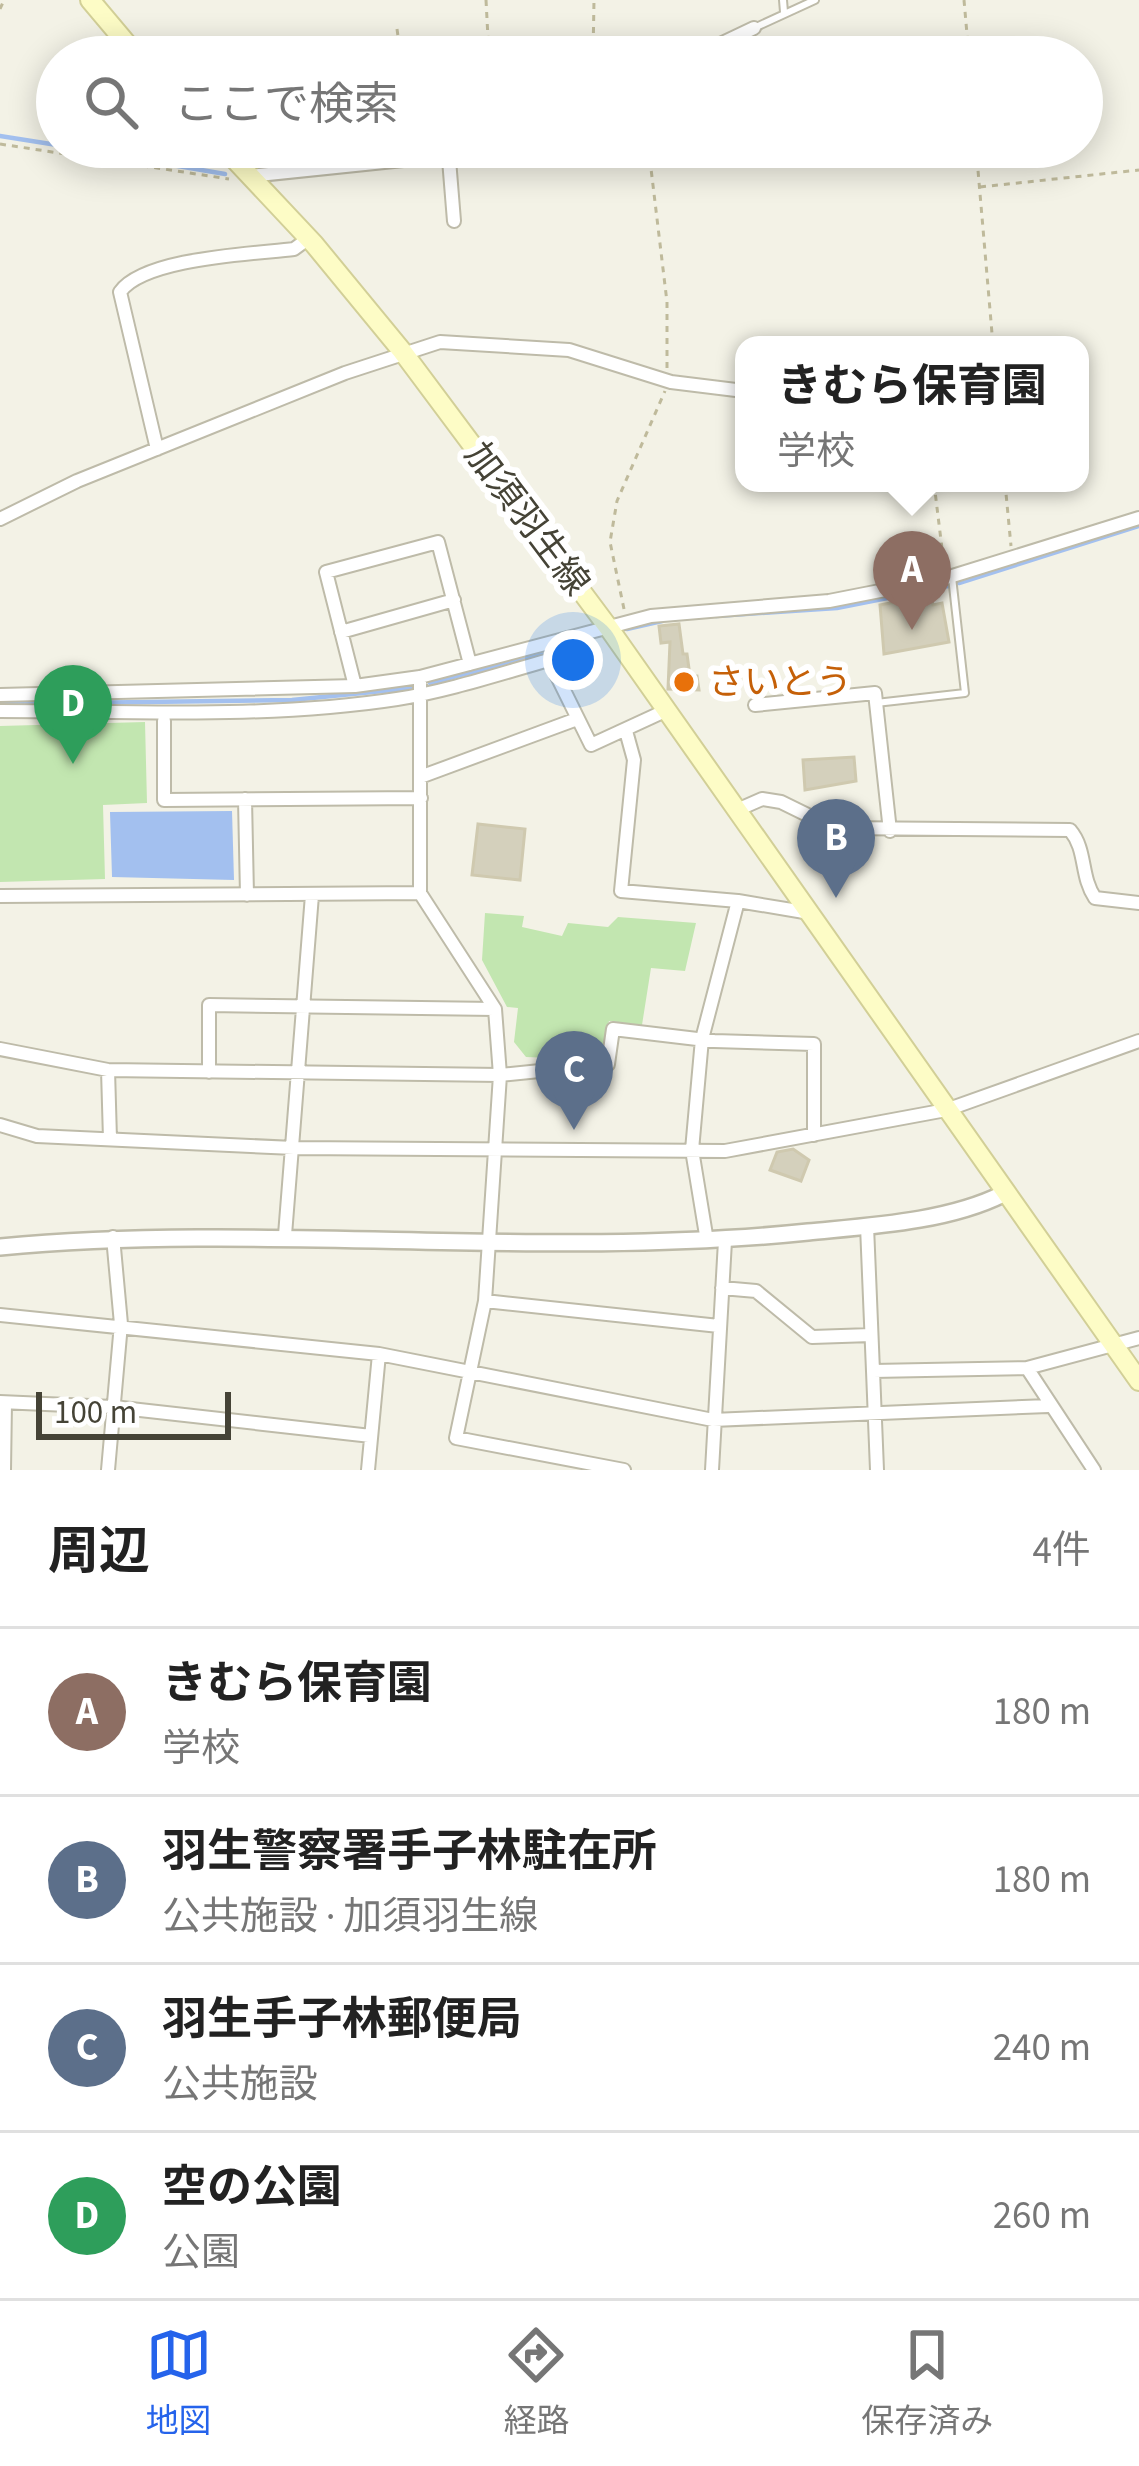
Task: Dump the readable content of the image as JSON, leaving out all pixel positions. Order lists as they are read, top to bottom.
{
  "streets": {
    "main road": ["加須羽生線"]
  },
  "places": ["さいとう"],
  "scale_bar": "100 m",
  "page": {
    "search": "ここで検索",
    "popup": ["きむら保育園", "学校"],
    "pins": [
      "A",
      "D",
      "B",
      "C"
    ],
    "scale": "100 m",
    "heading": ["周辺", "4件"],
    "list": [
      {
        "mark": "A",
        "name": "きむら保育園",
        "note": "学校",
        "value": "180 m"
      },
      {
        "mark": "B",
        "name": "羽生警察署手子林駐在所",
        "note": "公共施設 · 加須羽生線",
        "value": "180 m"
      },
      {
        "mark": "C",
        "name": "羽生手子林郵便局",
        "note": "公共施設",
        "value": "240 m"
      },
      {
        "mark": "D",
        "name": "空の公園",
        "note": "公園",
        "value": "260 m"
      }
    ],
    "nav": ["地図", "経路", "保存済み"]
  }
}
